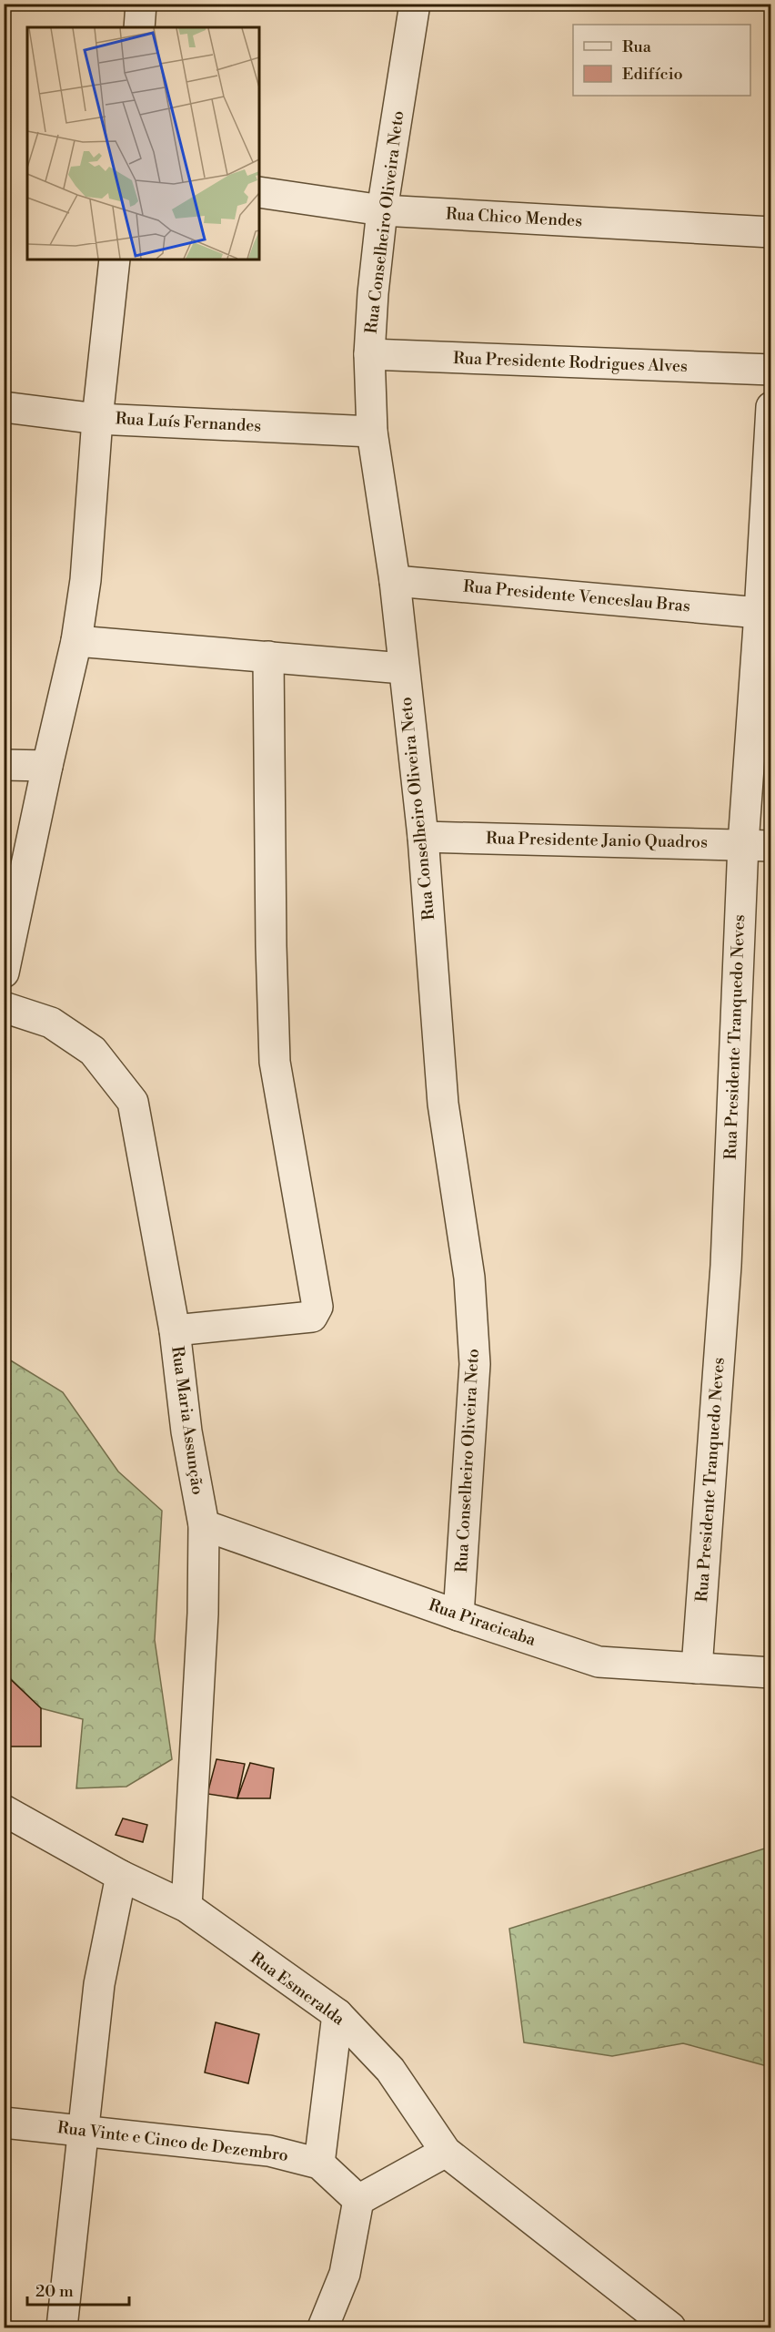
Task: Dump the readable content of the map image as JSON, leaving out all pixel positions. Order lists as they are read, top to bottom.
{
  "streets": {
    "street": [
      "Rua Chico Mendes",
      "Rua Conselheiro Oliveira Neto",
      "Rua Presidente Rodrigues Alves",
      "Rua Luís Fernandes",
      "Rua Presidente Venceslau Bras",
      "Rua Presidente Janio Quadros",
      "Rua Presidente Tranquedo Neves",
      "Rua Maria Assunção",
      "Rua Piracicaba",
      "Rua Esmeralda",
      "Rua Vinte e Cinco de Dezembro"
    ]
  },
  "crossings": [
    ["Rua Chico Mendes", "Rua Conselheiro Oliveira Neto"],
    ["Rua Conselheiro Oliveira Neto", "Rua Presidente Rodrigues Alves"],
    ["Rua Conselheiro Oliveira Neto", "Rua Luís Fernandes"],
    ["Rua Conselheiro Oliveira Neto", "Rua Presidente Venceslau Bras"],
    ["Rua Conselheiro Oliveira Neto", "Rua Presidente Janio Quadros"],
    ["Rua Conselheiro Oliveira Neto", "Rua Piracicaba"],
    ["Rua Presidente Venceslau Bras", "Rua Presidente Tranquedo Neves"],
    ["Rua Presidente Janio Quadros", "Rua Presidente Tranquedo Neves"],
    ["Rua Presidente Tranquedo Neves", "Rua Piracicaba"],
    ["Rua Maria Assunção", "Rua Piracicaba"],
    ["Rua Maria Assunção", "Rua Esmeralda"]
  ],
  "legend": ["Rua", "Edifício"],
  "scale_bar": "20 m"
}
